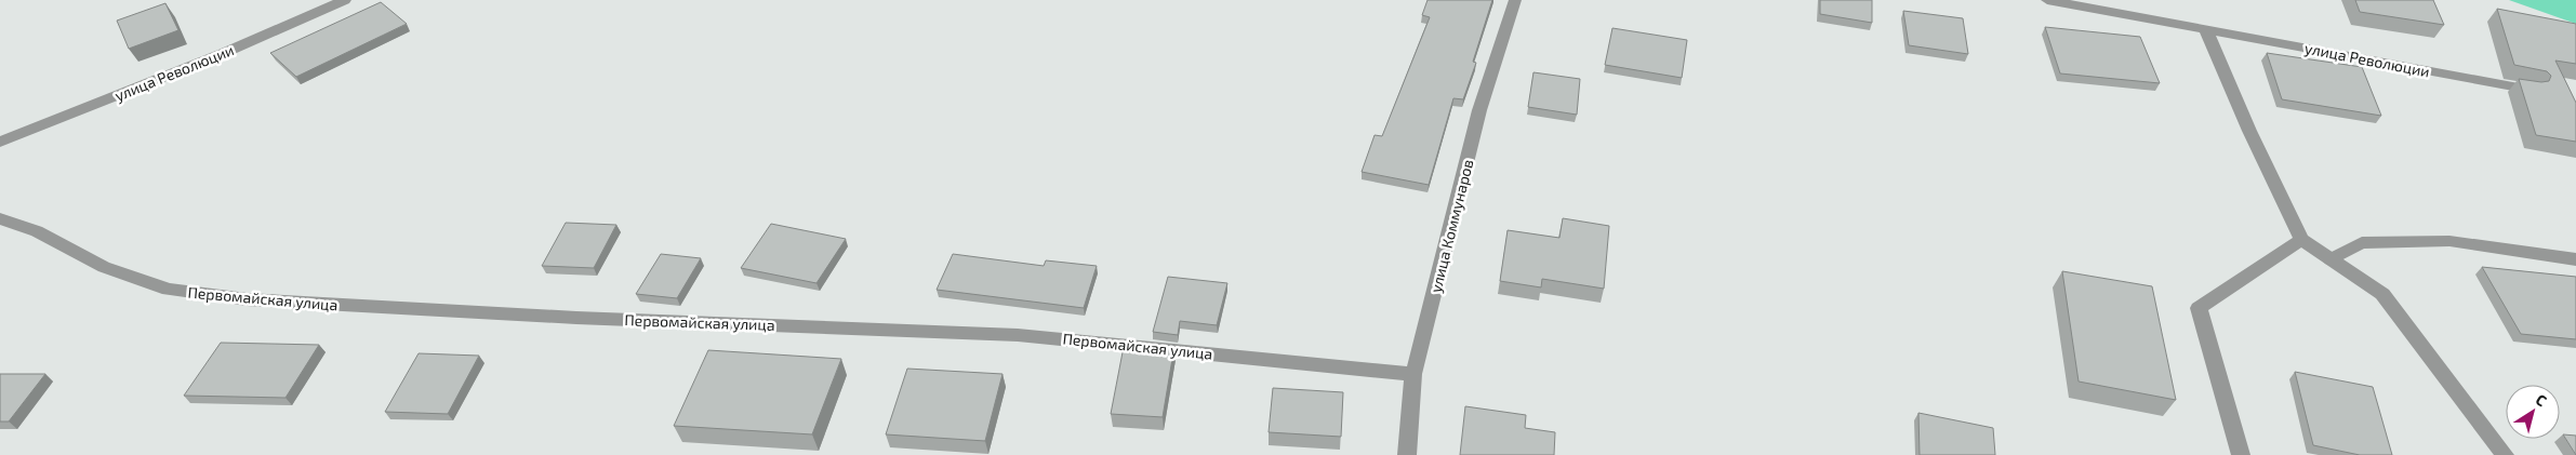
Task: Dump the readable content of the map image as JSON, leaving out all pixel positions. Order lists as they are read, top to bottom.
{
  "streets": {
    "street": ["улица Революции", "улица Коммунаров", "Первомайская улица"]
  },
  "crossings": [
    ["улица Коммунаров", "Первомайская улица"]
  ],
  "north": "top right"
}
